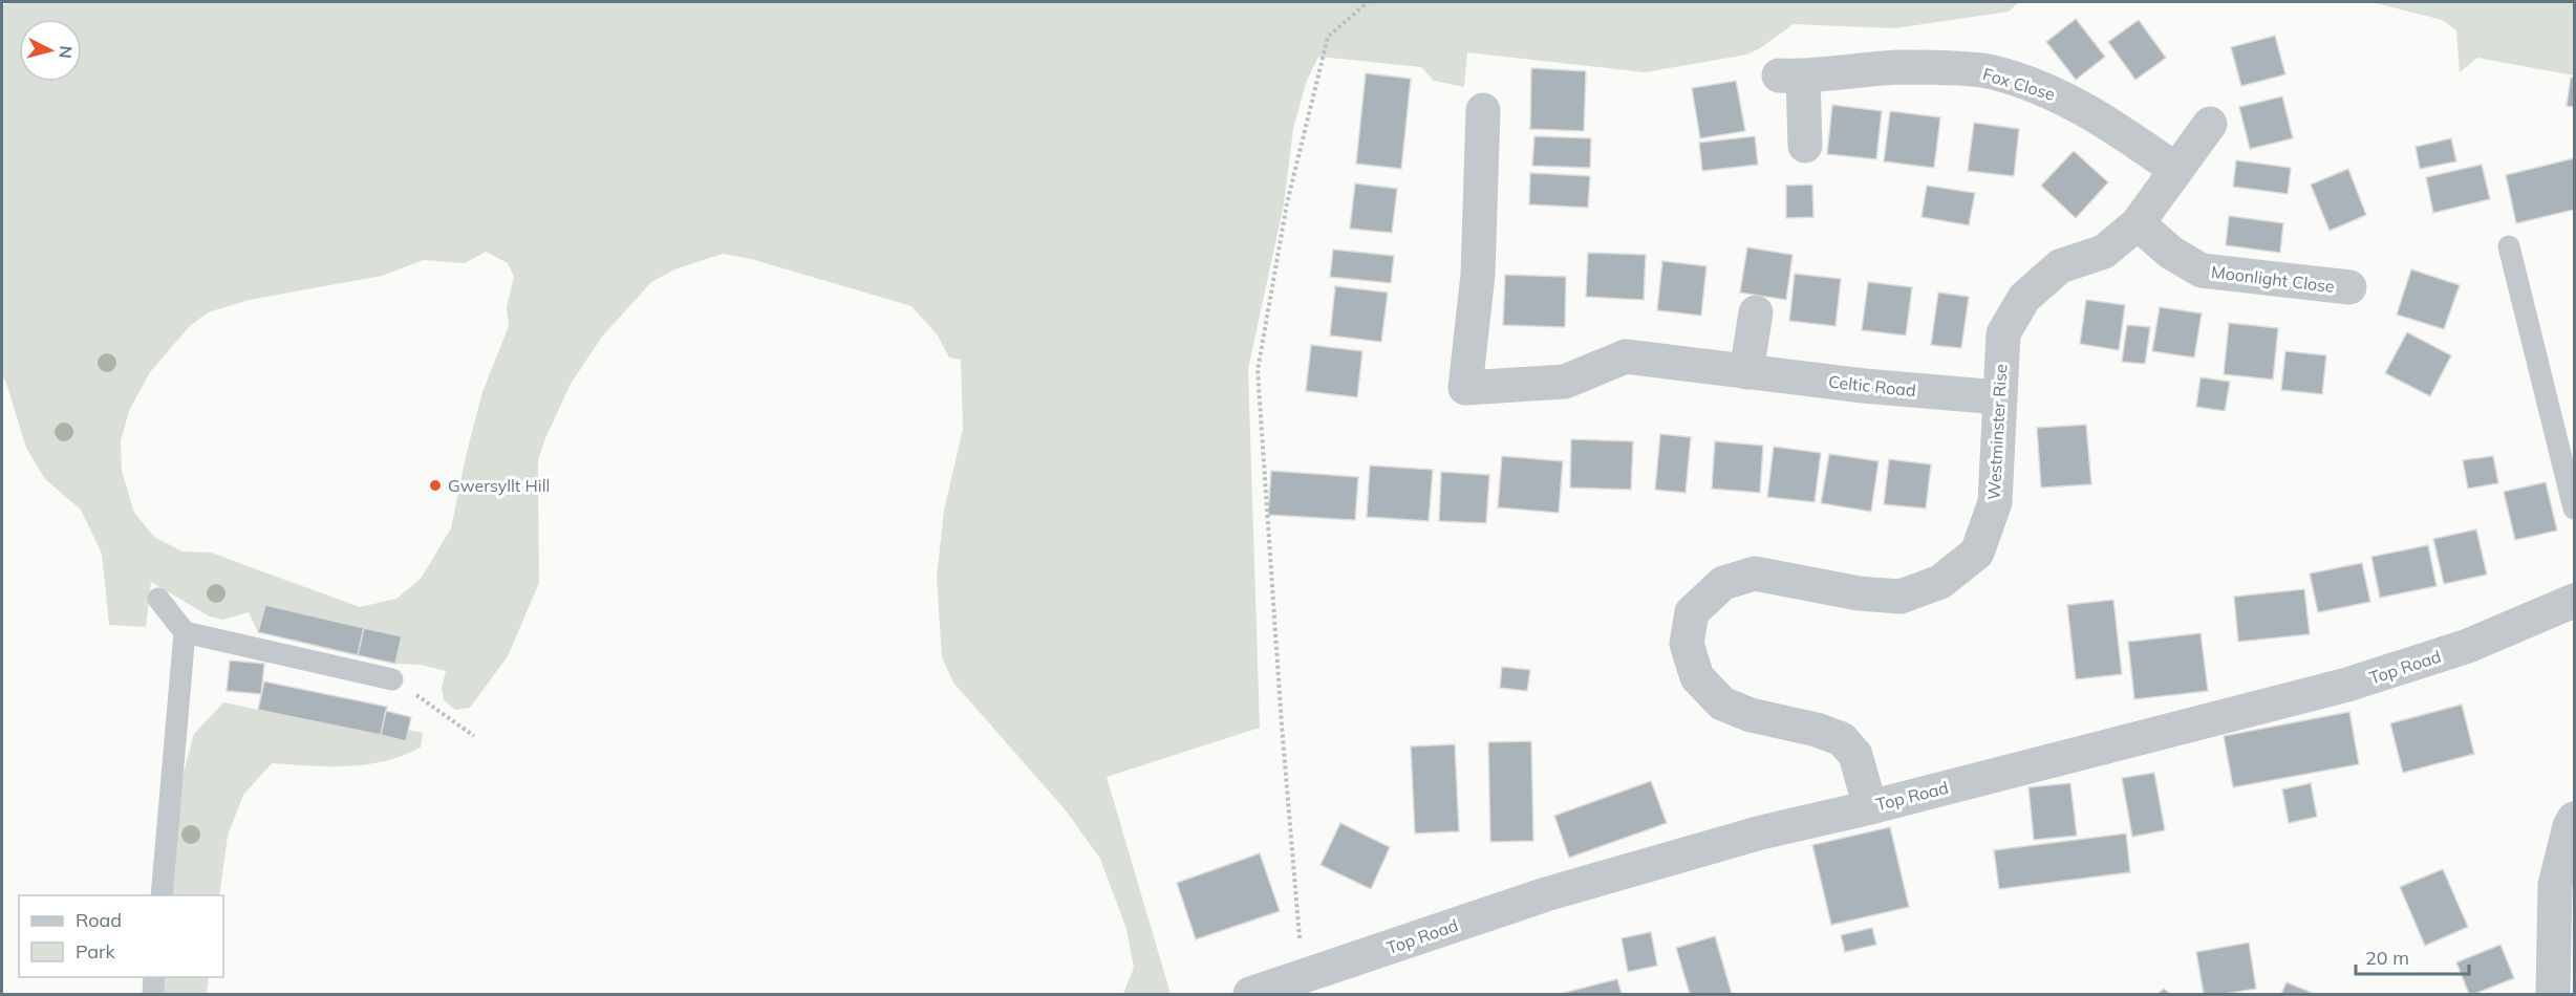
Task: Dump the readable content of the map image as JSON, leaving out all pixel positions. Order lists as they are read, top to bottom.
{
  "streets": {
    "street": [
      "Fox Close",
      "Moonlight Close",
      "Celtic Road",
      "Westminster Rise",
      "Top Road"
    ]
  },
  "crossings": [
    ["Fox Close", "Westminster Rise"],
    ["Moonlight Close", "Westminster Rise"],
    ["Celtic Road", "Westminster Rise"],
    ["Westminster Rise", "Top Road"]
  ],
  "places": ["Gwersyllt Hill"],
  "legend": ["Road", "Park"],
  "scale_bar": "20 m",
  "north": "right"
}
